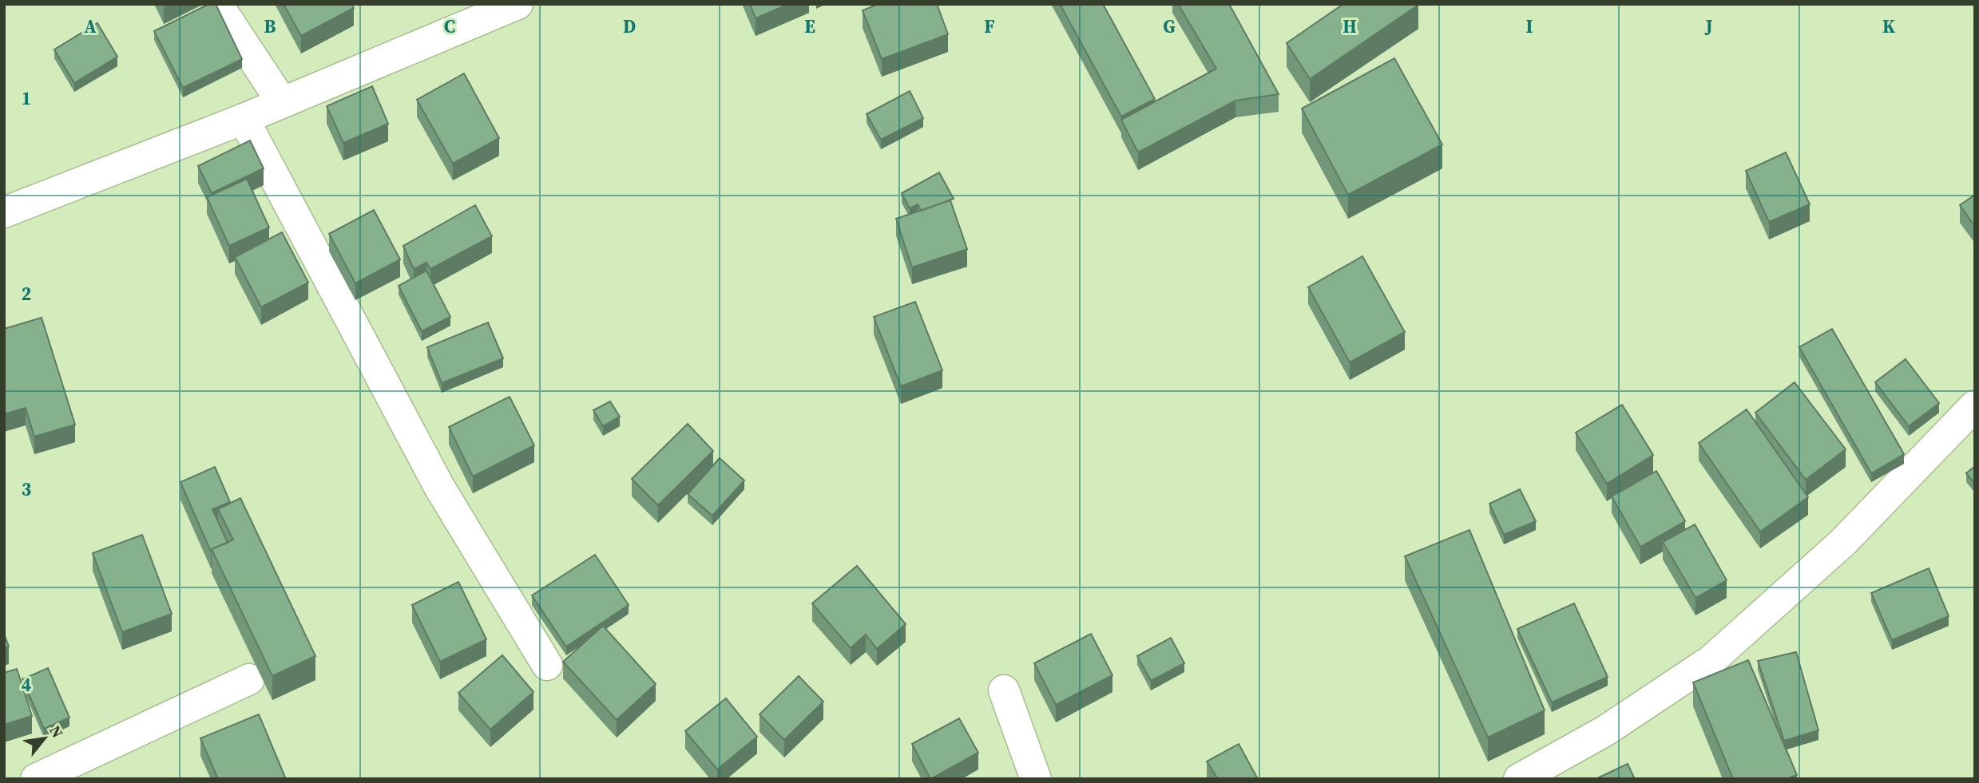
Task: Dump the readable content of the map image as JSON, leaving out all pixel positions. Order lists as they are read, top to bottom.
{
  "north": "top right",
  "grid": {
    "columns": [
      "A",
      "B",
      "C",
      "D",
      "E",
      "F",
      "G",
      "H",
      "I",
      "J",
      "K"
    ],
    "rows": [
      "1",
      "2",
      "3",
      "4"
    ]
  }
}
